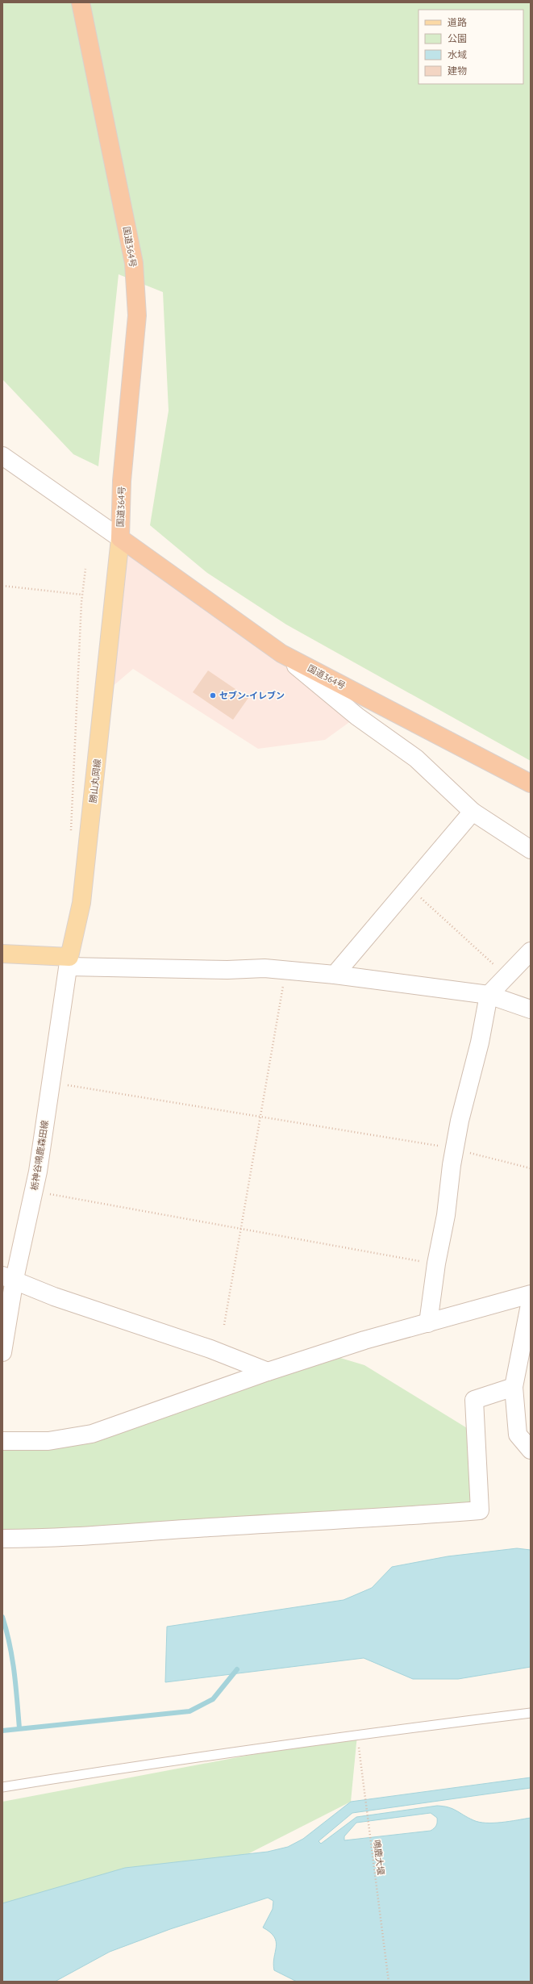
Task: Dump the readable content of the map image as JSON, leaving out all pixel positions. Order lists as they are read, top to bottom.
{
  "streets": {
    "highway": ["国道364号"],
    "main road": ["勝山丸岡線"],
    "street": ["栃神谷鳴鹿森田線"],
    "path": ["鳴鹿大堰"]
  },
  "crossings": [
    ["国道364号", "勝山丸岡線"],
    ["勝山丸岡線", "栃神谷鳴鹿森田線"]
  ],
  "places": ["セブン-イレブン"],
  "legend": [
    "道路",
    "公園",
    "水域",
    "建物"
  ]
}
